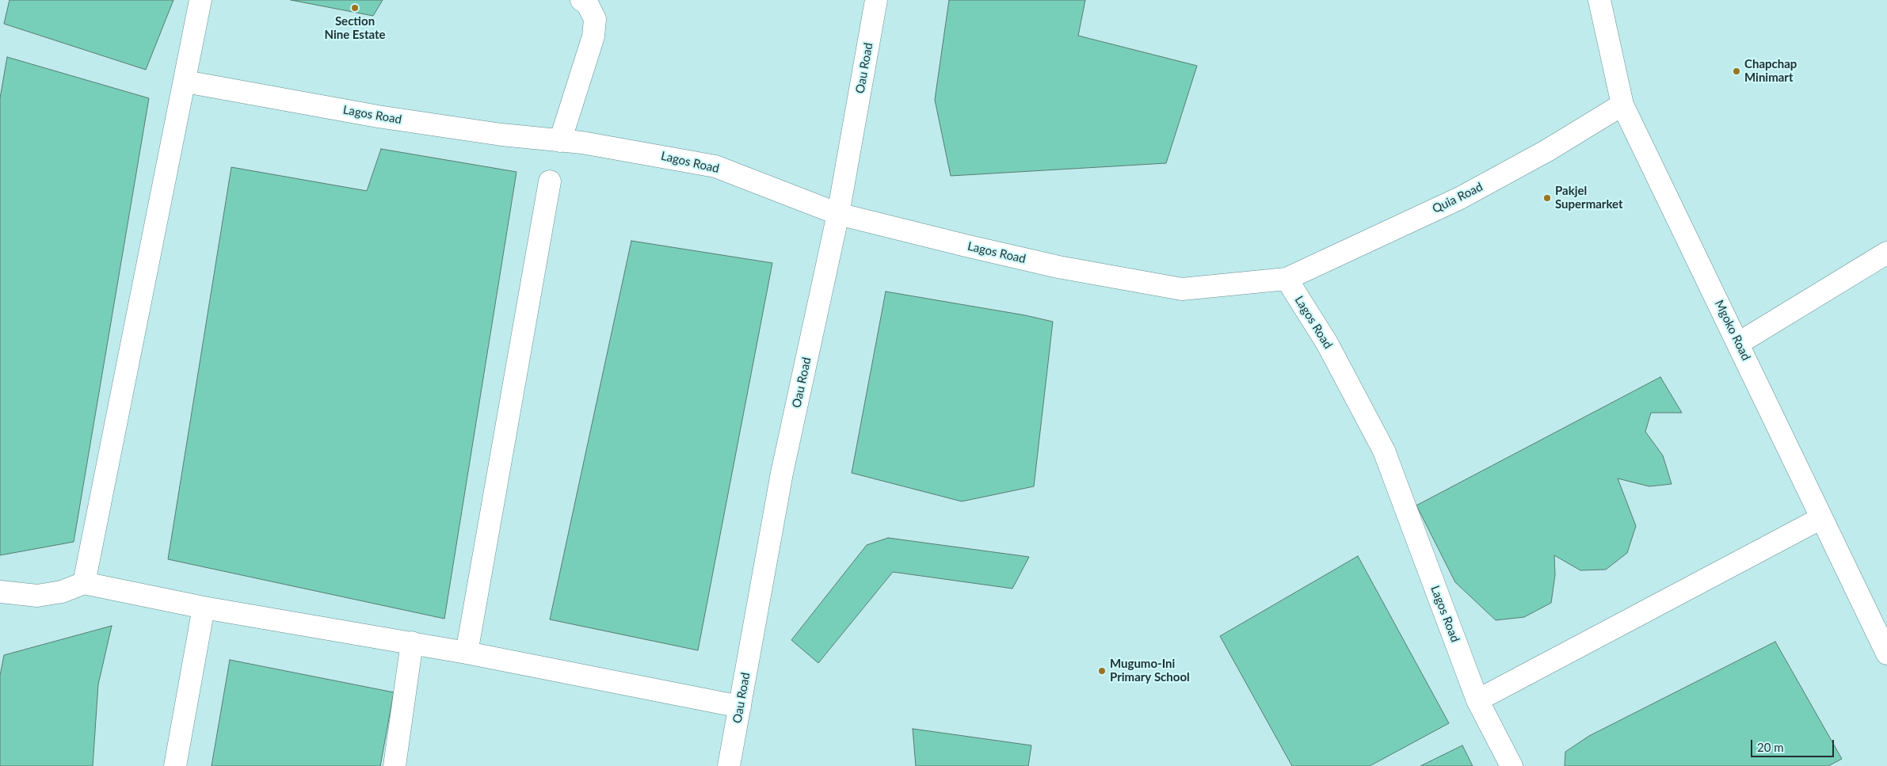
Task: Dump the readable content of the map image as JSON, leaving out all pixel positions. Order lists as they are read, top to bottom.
{
  "streets": {
    "street": [
      "Oau Road",
      "Lagos Road",
      "Quia Road",
      "Mgoko Road"
    ]
  },
  "crossings": [
    ["Oau Road", "Lagos Road"],
    ["Lagos Road", "Quia Road"],
    ["Quia Road", "Mgoko Road"]
  ],
  "places": [
    "Section Nine Estate",
    "Chapchap Minimart",
    "Pakjel Supermarket",
    "Mugumo-Ini Primary School"
  ],
  "scale_bar": "20 m"
}
